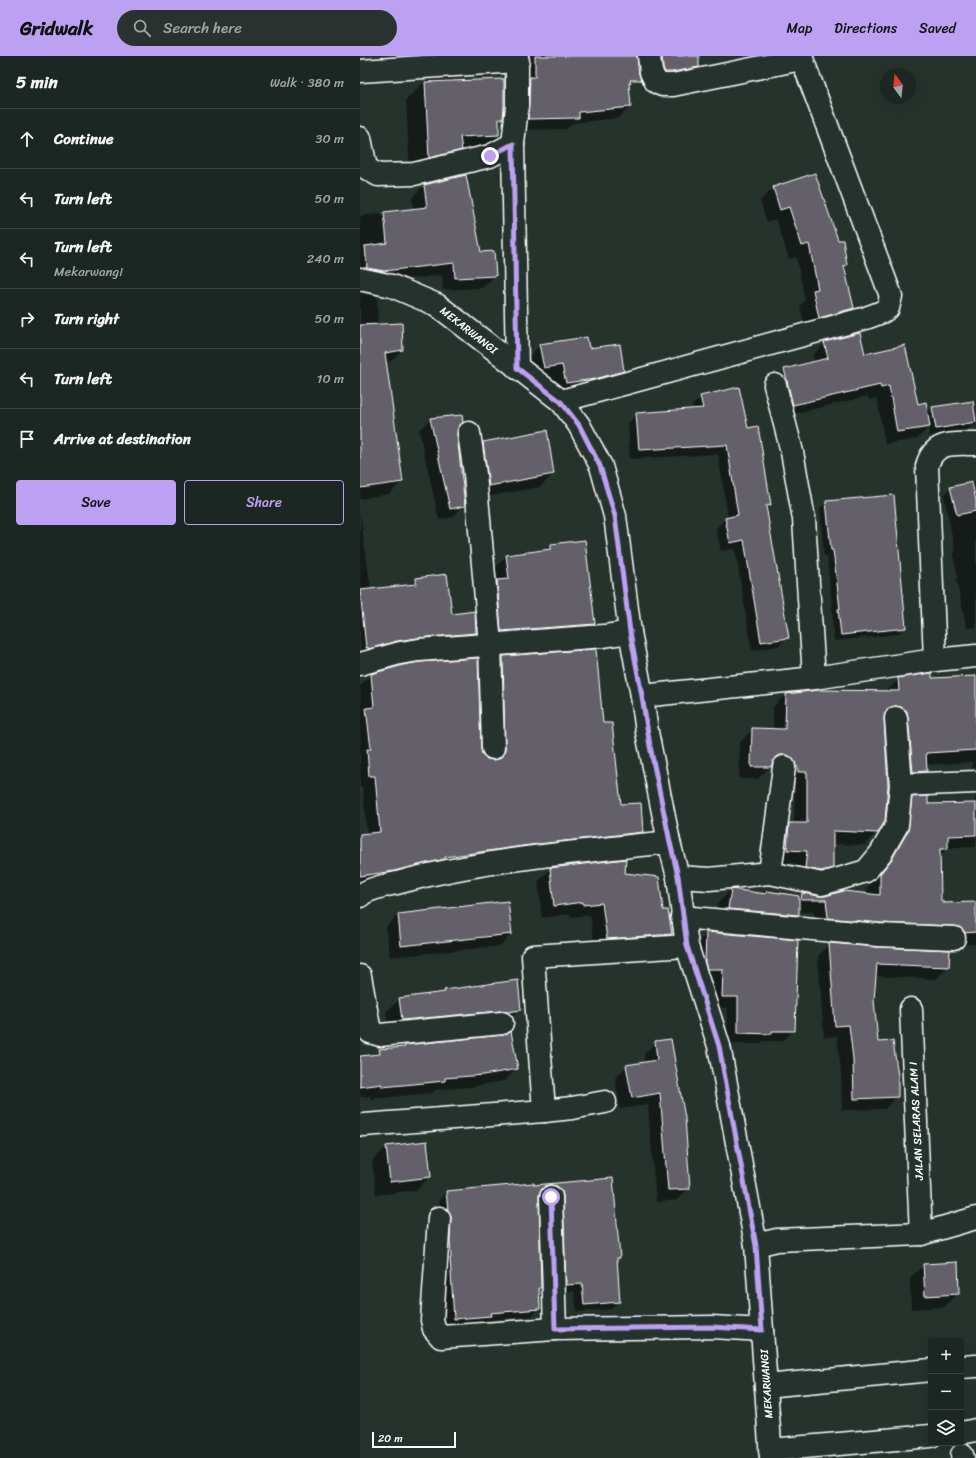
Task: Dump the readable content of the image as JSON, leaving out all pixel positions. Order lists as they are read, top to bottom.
{
  "streets": {
    "street": ["MEKARWANGI", "JALAN SELARAS ALAM I"]
  },
  "scale_bar": "20 m",
  "north": "top",
  "page": {
    "header": "Gridwalk",
    "search": "Search here",
    "nav": ["Map", "Directions", "Saved"],
    "heading": ["5 min", "Walk · 380 m"],
    "list": [
      ["Continue", "30 m"],
      ["Turn left", "50 m"],
      ["Turn left", "Mekarwangi", "240 m"],
      ["Turn right", "50 m"],
      ["Turn left", "10 m"],
      "Arrive at destination"
    ],
    "buttons": ["Save", "Share"],
    "map_buttons": ["+", "−"],
    "scale": "20 m"
  }
}
